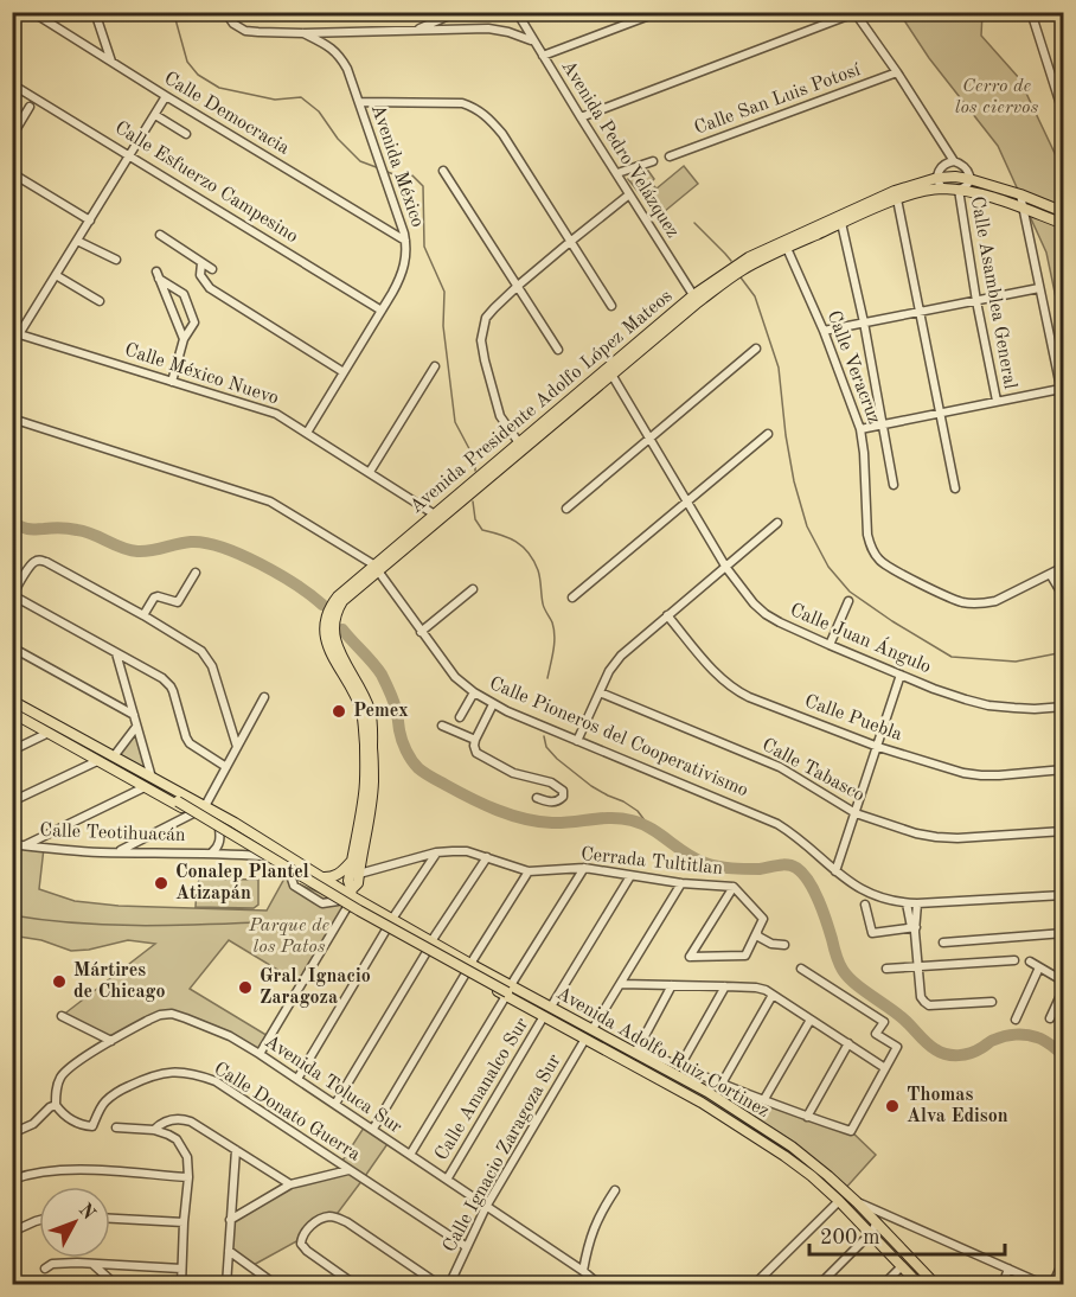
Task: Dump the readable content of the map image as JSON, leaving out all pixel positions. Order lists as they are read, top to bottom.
{
  "streets": {
    "main road": ["Avenida Presidente Adolfo López Mateos", "Avenida Adolfo Ruiz Cortinez"],
    "street": [
      "Calle San Luis Potosí",
      "Calle Democracia",
      "Avenida Pedro Velázquez",
      "Avenida México",
      "Calle Esfuerzo Campesino",
      "Calle Asamblea General",
      "Calle Veracruz",
      "Calle México Nuevo",
      "Calle Juan Ángulo",
      "Calle Puebla",
      "Calle Pioneros del Cooperativismo",
      "Calle Tabasco",
      "Calle Teotihuacán",
      "Cerrada Tultitlan",
      "Avenida Toluca Sur",
      "Calle Amanalco Sur",
      "Calle Donato Guerra",
      "Calle Ignacio Zaragoza Sur"
    ]
  },
  "crossings": [
    ["Calle Democracia", "Avenida México"],
    ["Avenida Pedro Velázquez", "Avenida Presidente Adolfo López Mateos"],
    ["Avenida México", "Calle Esfuerzo Campesino"],
    ["Avenida México", "Calle México Nuevo"],
    ["Calle Asamblea General", "Avenida Presidente Adolfo López Mateos"],
    ["Calle Veracruz", "Avenida Presidente Adolfo López Mateos"],
    ["Calle México Nuevo", "Avenida Presidente Adolfo López Mateos"],
    ["Avenida Presidente Adolfo López Mateos", "Calle Juan Ángulo"],
    ["Avenida Presidente Adolfo López Mateos", "Calle Pioneros del Cooperativismo"],
    ["Avenida Presidente Adolfo López Mateos", "Cerrada Tultitlan"],
    ["Avenida Presidente Adolfo López Mateos", "Avenida Adolfo Ruiz Cortinez"],
    ["Calle Teotihuacán", "Avenida Adolfo Ruiz Cortinez"],
    ["Cerrada Tultitlan", "Avenida Adolfo Ruiz Cortinez"],
    ["Avenida Adolfo Ruiz Cortinez", "Calle Amanalco Sur"],
    ["Avenida Adolfo Ruiz Cortinez", "Calle Ignacio Zaragoza Sur"],
    ["Avenida Toluca Sur", "Calle Amanalco Sur"],
    ["Avenida Toluca Sur", "Calle Donato Guerra"],
    ["Avenida Toluca Sur", "Calle Ignacio Zaragoza Sur"],
    ["Calle Donato Guerra", "Calle Ignacio Zaragoza Sur"]
  ],
  "parks": ["Cerro de los ciervos", "Parque de los Patos"],
  "places": [
    "Pemex",
    "Conalep Plantel Atizapán",
    "Mártires de Chicago",
    "Gral. Ignacio Zaragoza",
    "Thomas Alva Edison"
  ],
  "scale_bar": "200 m",
  "north": "top right"
}
